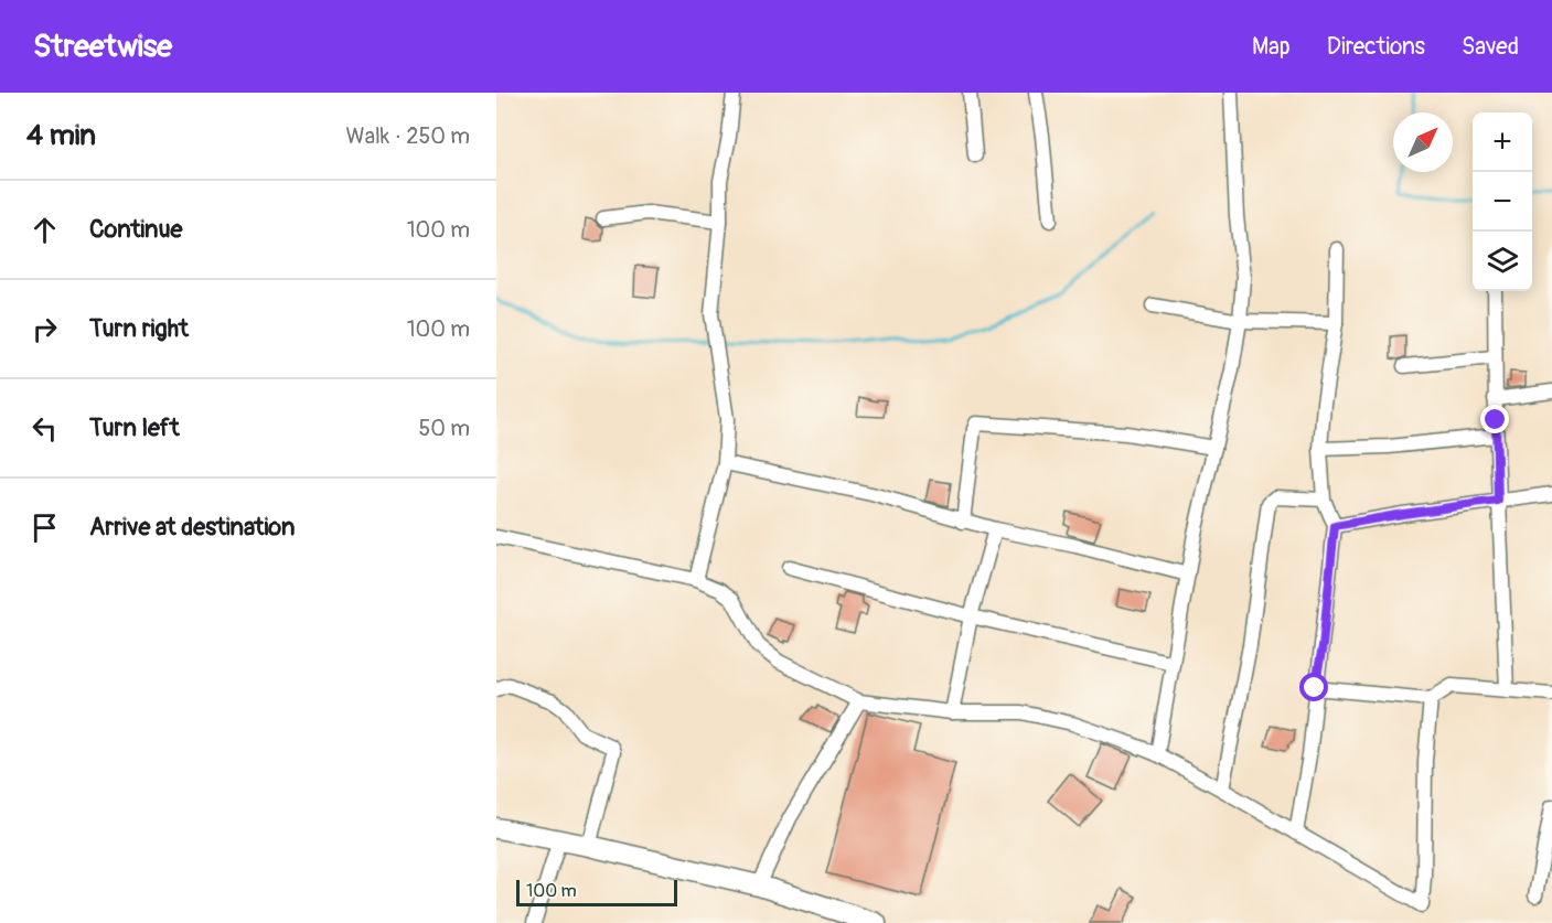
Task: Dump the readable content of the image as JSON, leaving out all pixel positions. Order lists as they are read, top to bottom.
{
  "scale_bar": "100 m",
  "north": "top right",
  "page": {
    "header": "Streetwise",
    "nav": ["Map", "Directions", "Saved"],
    "heading": ["4 min", "Walk · 250 m"],
    "map_buttons": ["+", "−"],
    "list": [
      ["Continue", "100 m"],
      ["Turn right", "100 m"],
      ["Turn left", "50 m"],
      "Arrive at destination"
    ],
    "scale": "100 m"
  }
}
